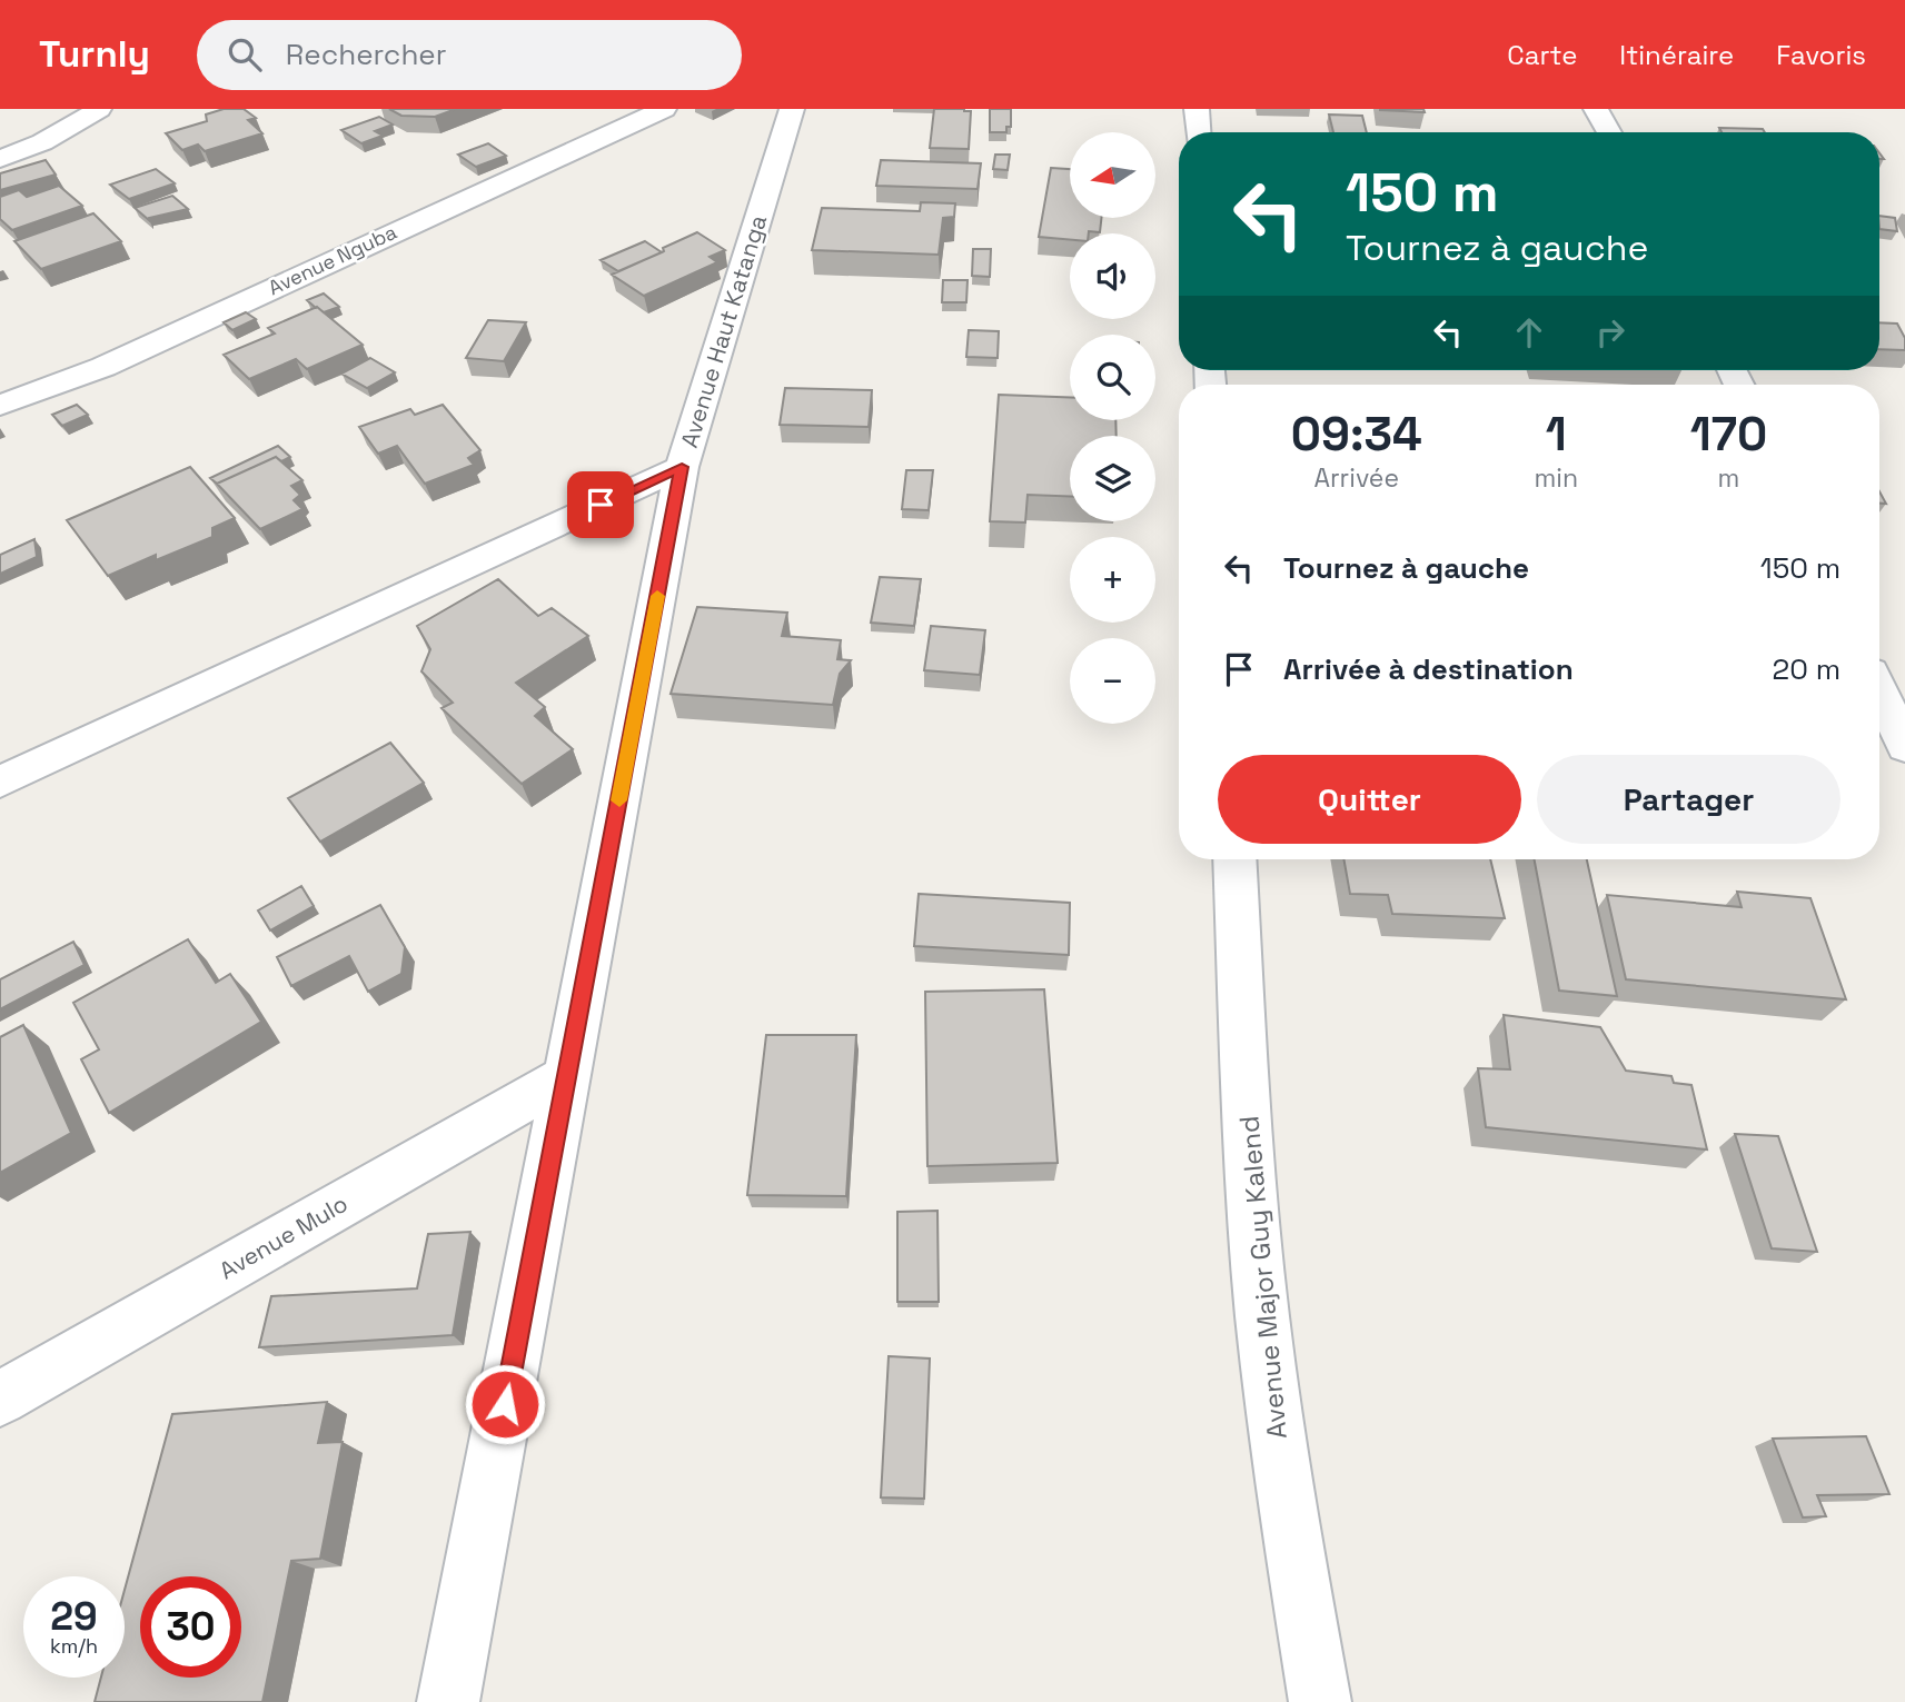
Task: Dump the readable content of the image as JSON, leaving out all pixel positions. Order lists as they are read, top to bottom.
{
  "streets": {
    "street": [
      "Avenue Nguba",
      "Avenue Haut Katanga",
      "Avenue Mulo",
      "Avenue Major Guy Kalend"
    ]
  },
  "crossings": [
    ["Avenue Haut Katanga", "Avenue Mulo"]
  ],
  "north": "left",
  "page": {
    "header": "Turnly",
    "search": "Rechercher",
    "nav": ["Carte", "Itinéraire", "Favoris"],
    "map_buttons": ["+", "−"],
    "turn": ["150 m", "Tournez à gauche"],
    "eta": [
      "09:34",
      "Arrivée",
      "1",
      "min",
      "170",
      "m"
    ],
    "list": [
      {
        "name": "Tournez à gauche",
        "value": "150 m"
      },
      {
        "name": "Arrivée à destination",
        "value": "20 m"
      }
    ],
    "buttons": ["Quitter", "Partager"],
    "speed": "29 km/h",
    "limit": "30"
  }
}
